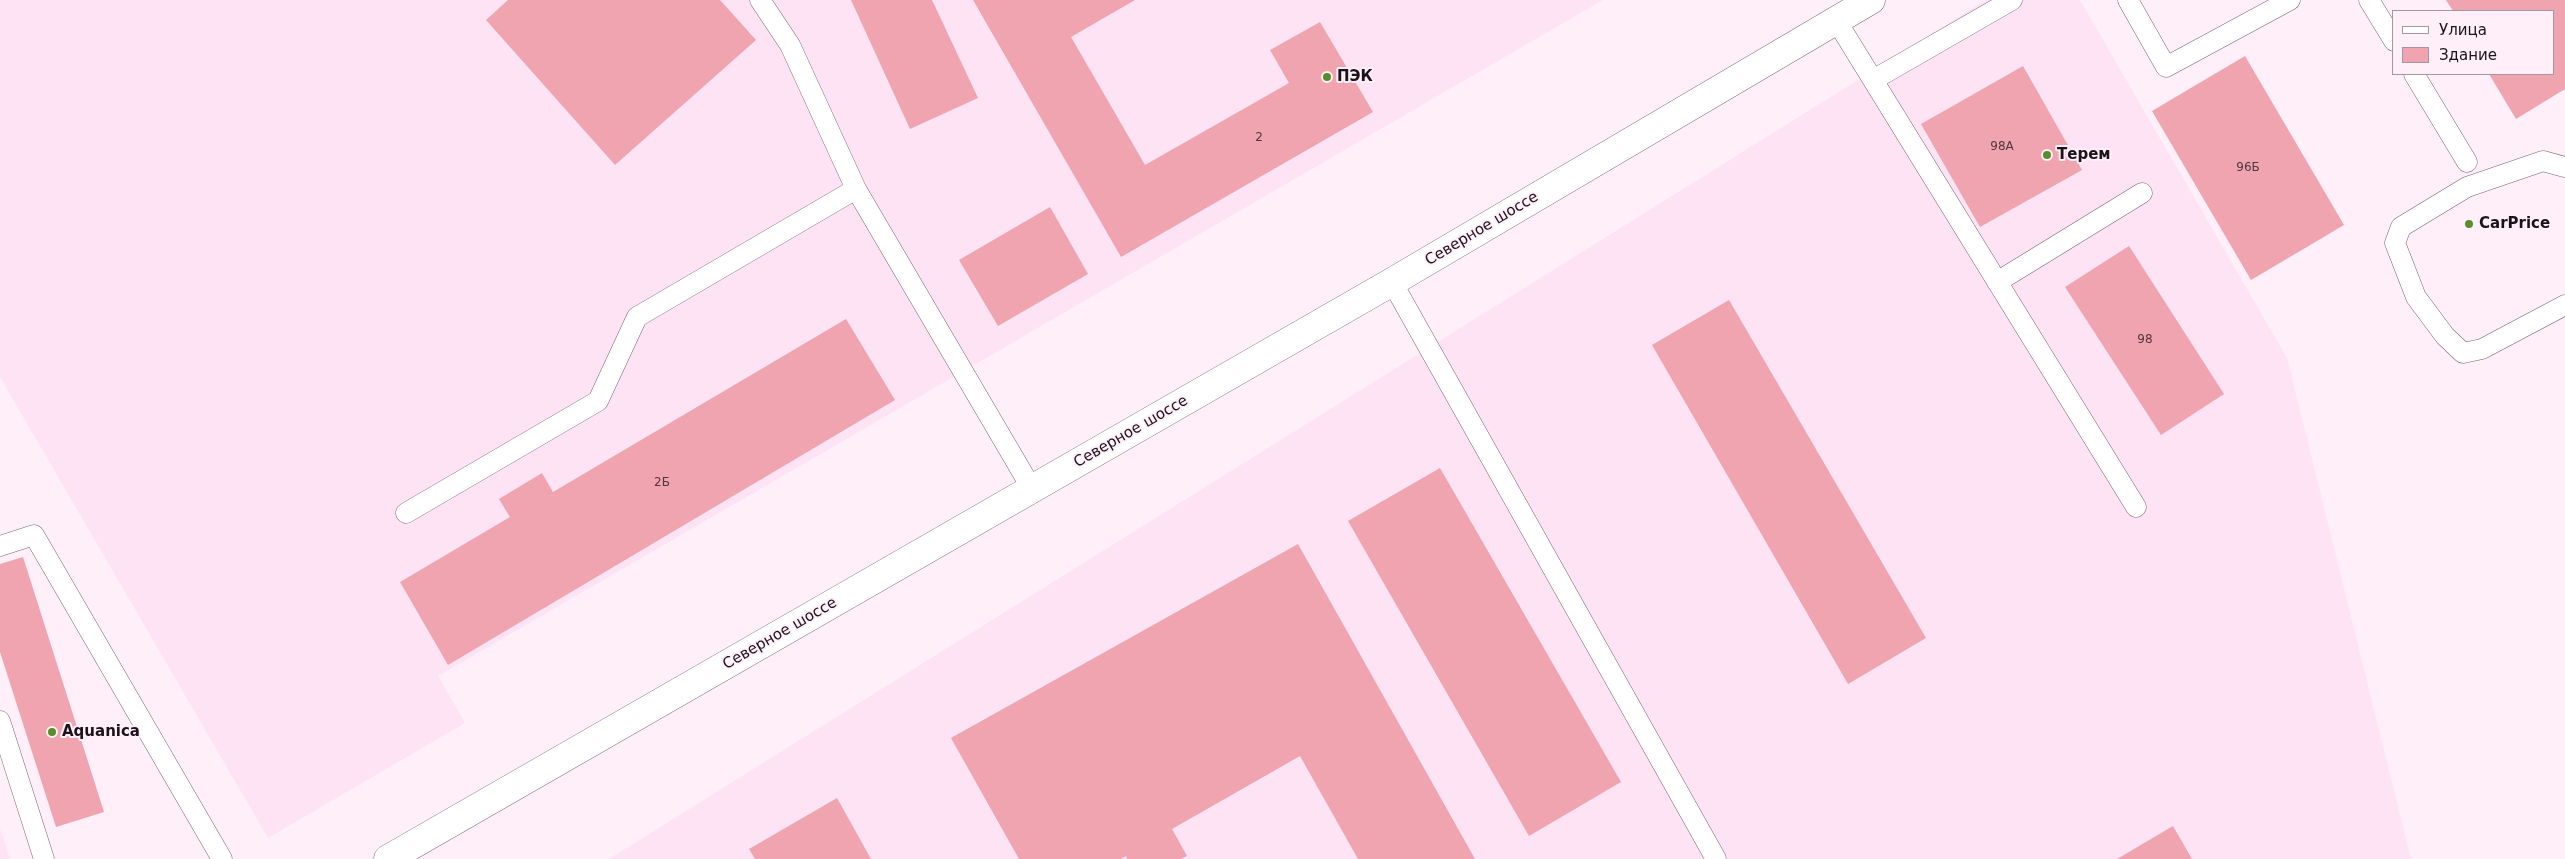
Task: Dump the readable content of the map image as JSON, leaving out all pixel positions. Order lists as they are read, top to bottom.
{
  "streets": {
    "main road": ["Северное шоссе"]
  },
  "places": [
    "ПЭК",
    "Терем",
    "CarPrice",
    "Aquanica"
  ],
  "house_numbers": [
    "2",
    "98А",
    "96Б",
    "98",
    "2Б"
  ],
  "legend": ["Улица", "Здание"]
}
